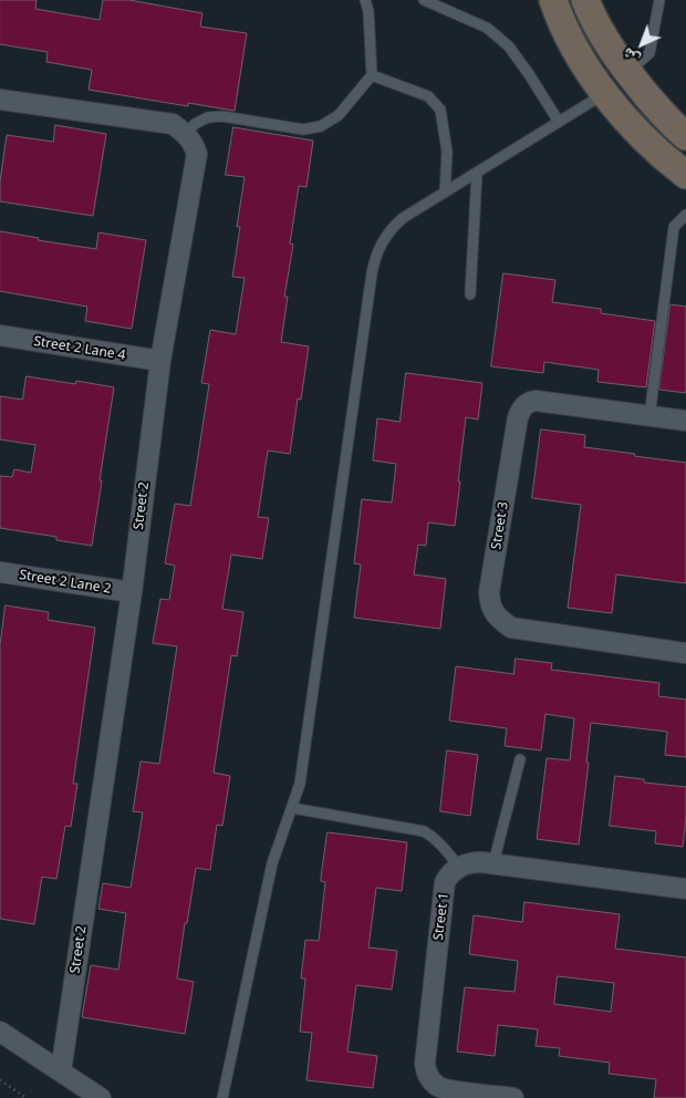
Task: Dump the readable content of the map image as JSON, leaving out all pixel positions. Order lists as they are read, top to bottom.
{
  "streets": {
    "street": [
      "Street 2 Lane 4",
      "Street 2",
      "Street 3",
      "Street 2 Lane 2",
      "Street 1"
    ]
  },
  "crossings": [
    ["Street 2 Lane 4", "Street 2"],
    ["Street 2", "Street 2 Lane 2"]
  ],
  "north": "bottom left"
}
